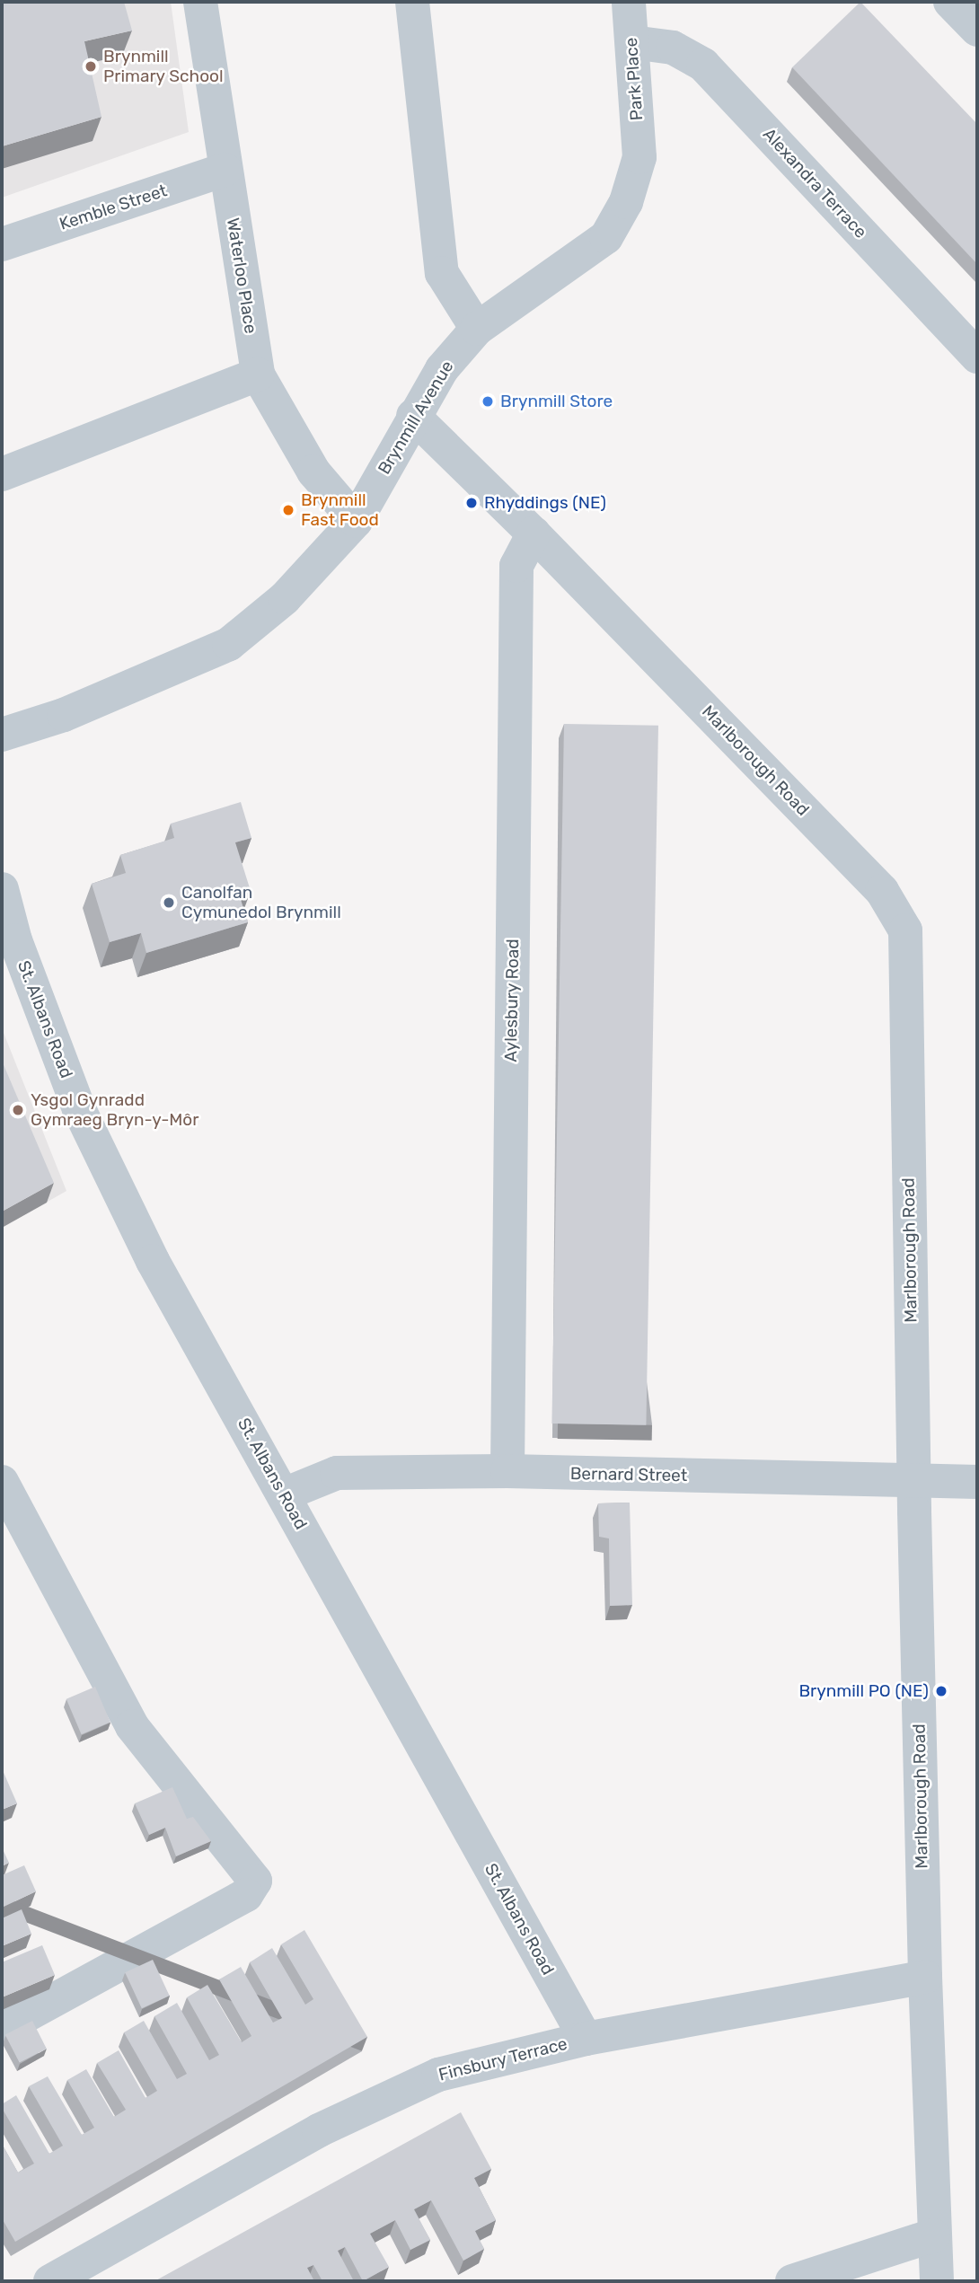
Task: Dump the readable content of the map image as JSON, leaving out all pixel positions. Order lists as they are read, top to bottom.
{
  "streets": {
    "street": [
      "Park Place",
      "Alexandra Terrace",
      "Kemble Street",
      "Waterloo Place",
      "Brynmill Avenue",
      "Marlborough Road",
      "Aylesbury Road",
      "St. Albans Road",
      "Bernard Street",
      "Finsbury Terrace"
    ]
  },
  "crossings": [
    ["Park Place", "Alexandra Terrace"],
    ["Park Place", "Brynmill Avenue"],
    ["Kemble Street", "Waterloo Place"],
    ["Waterloo Place", "Brynmill Avenue"],
    ["Brynmill Avenue", "Marlborough Road"],
    ["Marlborough Road", "Aylesbury Road"],
    ["Marlborough Road", "Bernard Street"],
    ["Marlborough Road", "Finsbury Terrace"],
    ["Aylesbury Road", "Bernard Street"],
    ["St. Albans Road", "Bernard Street"],
    ["St. Albans Road", "Finsbury Terrace"]
  ],
  "places": [
    "Brynmill Primary School",
    "Brynmill Store",
    "Rhyddings (NE)",
    "Brynmill Fast Food",
    "Canolfan Cymunedol Brynmill",
    "Ysgol Gynradd Gymraeg Bryn-y-Môr",
    "Brynmill PO (NE)"
  ]
}
